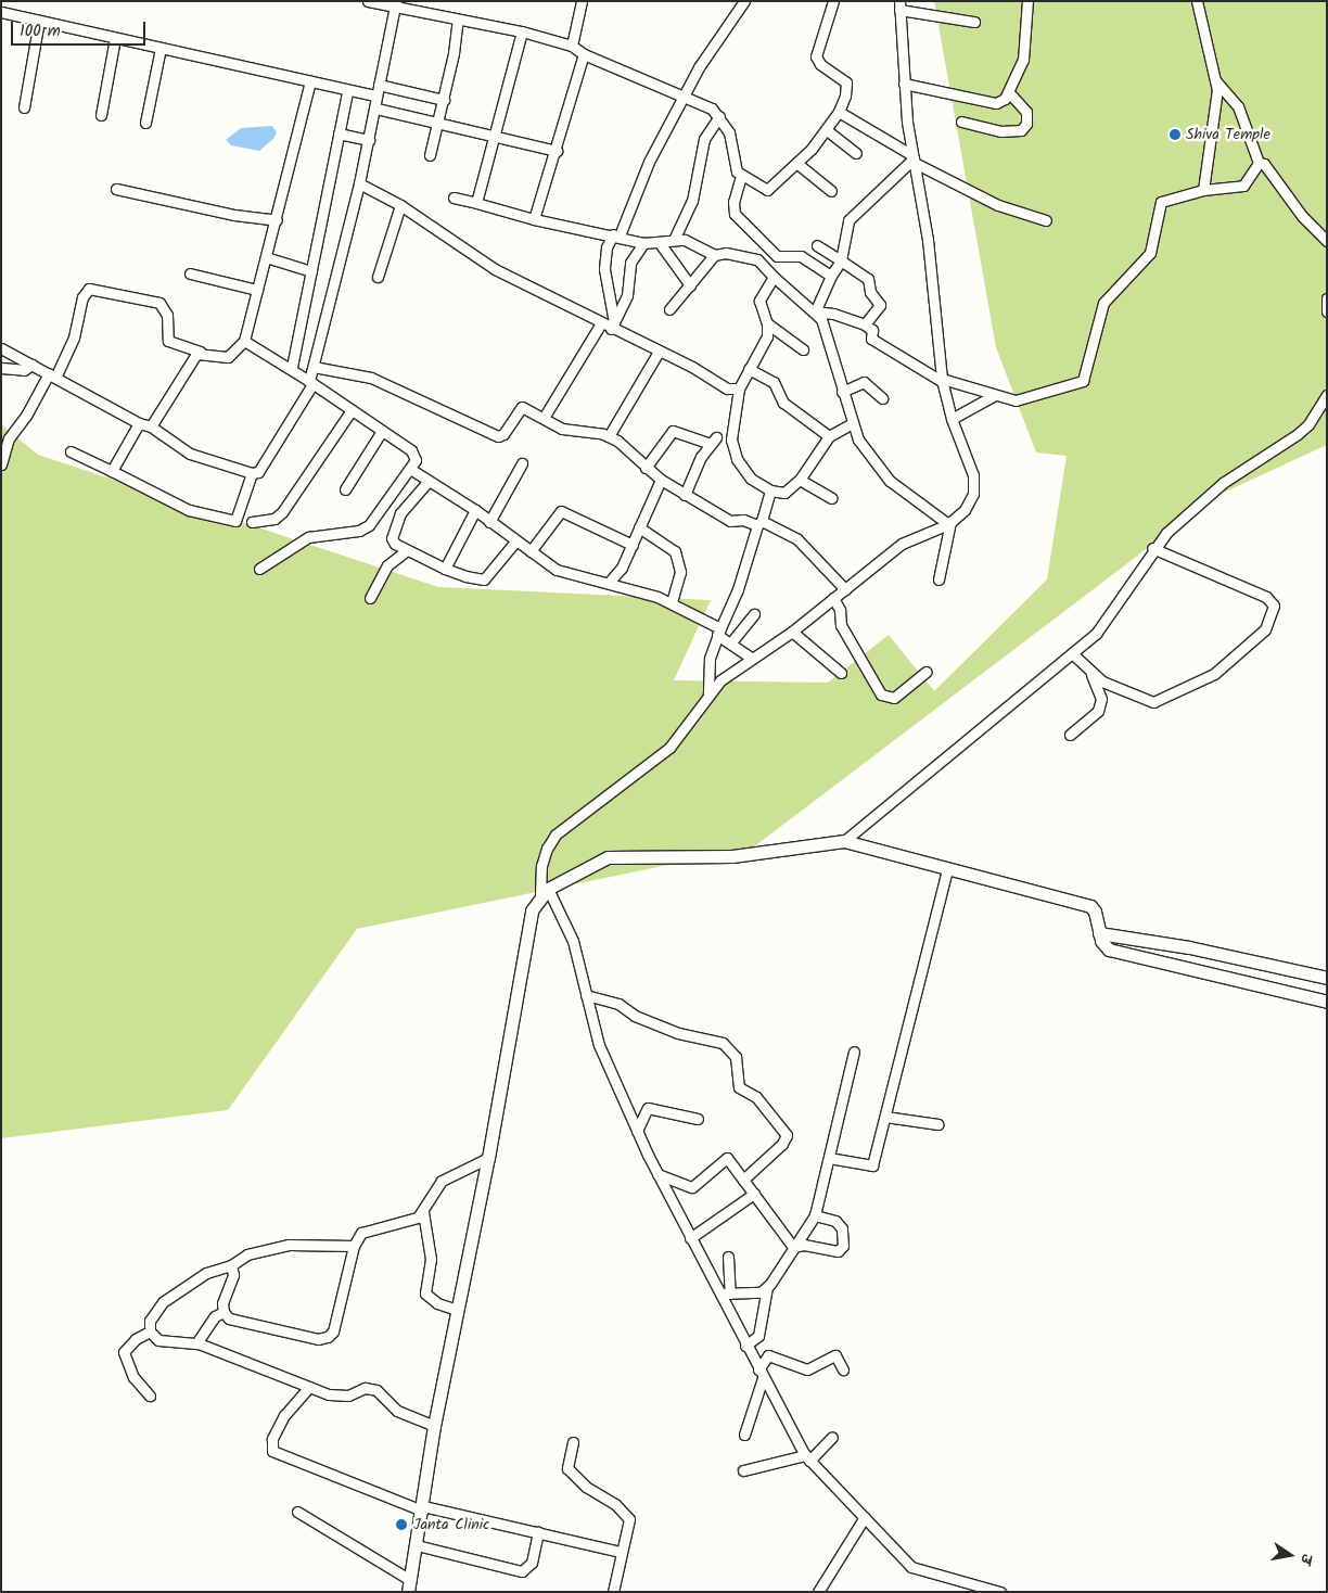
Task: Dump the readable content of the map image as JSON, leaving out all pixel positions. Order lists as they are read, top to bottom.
{
  "places": ["Shiva Temple", "Janta Clinic"],
  "scale_bar": "100 m",
  "north": "right"
}
